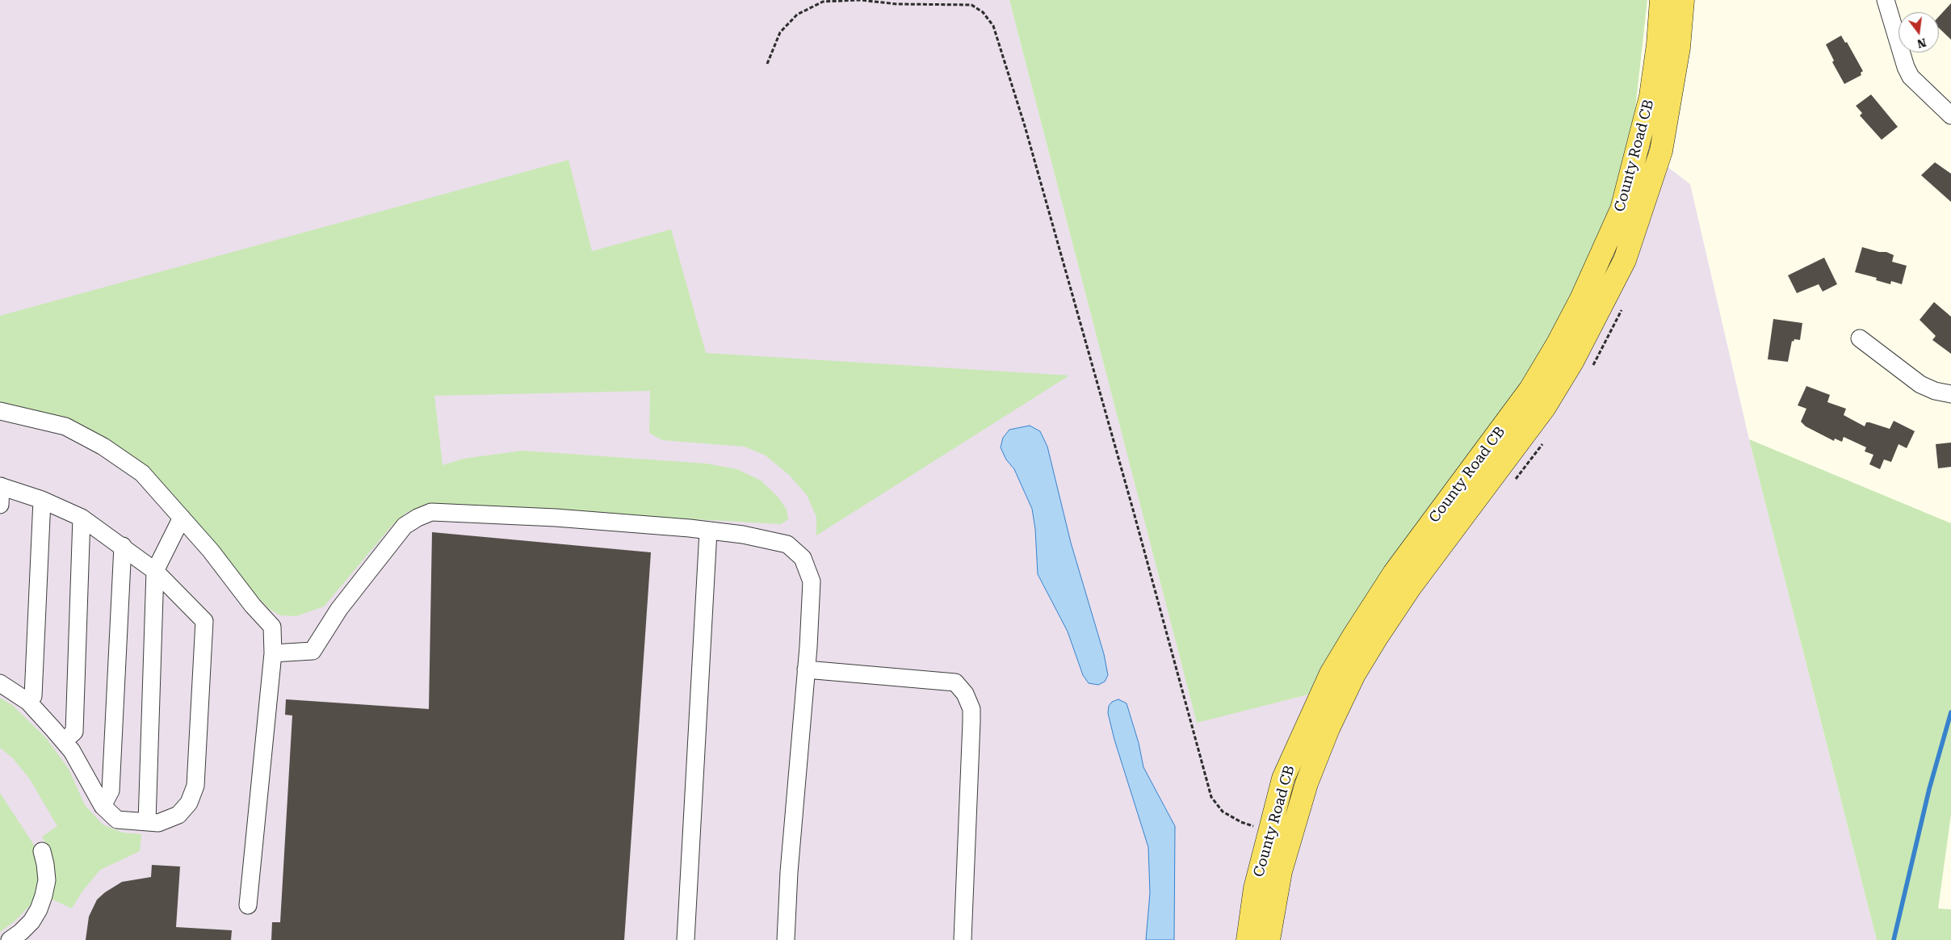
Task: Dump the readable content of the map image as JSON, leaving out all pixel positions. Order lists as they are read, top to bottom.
{
  "streets": {
    "main road": ["County Road CB"]
  },
  "north": "bottom"
}
